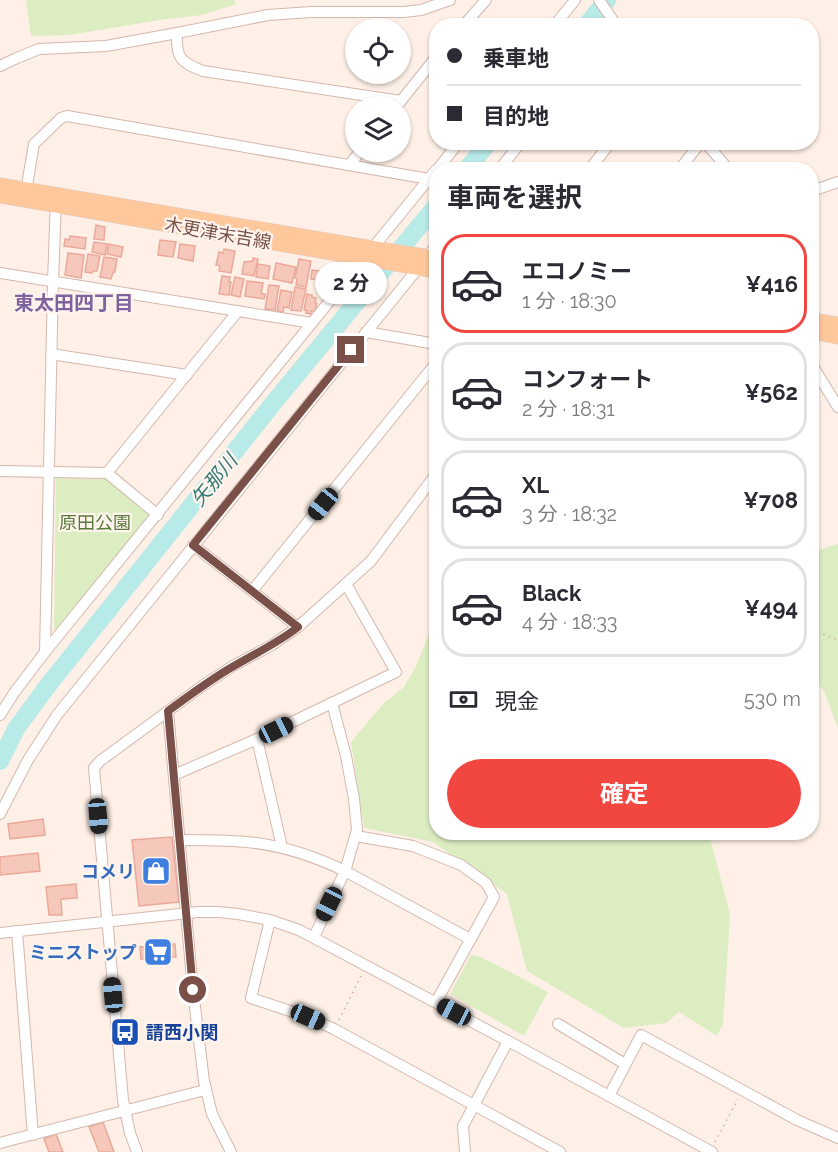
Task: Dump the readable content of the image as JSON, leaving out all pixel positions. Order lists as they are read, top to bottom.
{
  "streets": {
    "main road": ["木更津末吉線"]
  },
  "districts": ["東太田四丁目"],
  "water": ["矢那川"],
  "parks": ["原田公園"],
  "places": {
    "shop": ["コメリ"],
    "supermarket": ["ミニストップ"],
    "bus stop": ["請西小関"]
  },
  "page": {
    "banner": ["乗車地", "目的地"],
    "heading": "車両を選択",
    "list": [
      {
        "name": "エコノミー",
        "note": "1 分 · 18:30",
        "value": "¥416"
      },
      {
        "name": "コンフォート",
        "note": "2 分 · 18:31",
        "value": "¥562"
      },
      {
        "name": "XL",
        "note": "3 分 · 18:32",
        "value": "¥708"
      },
      {
        "name": "Black",
        "note": "4 分 · 18:33",
        "value": "¥494"
      }
    ],
    "bubble": "2 分",
    "pay": ["現金", "530 m"],
    "buttons": "確定"
  }
}
